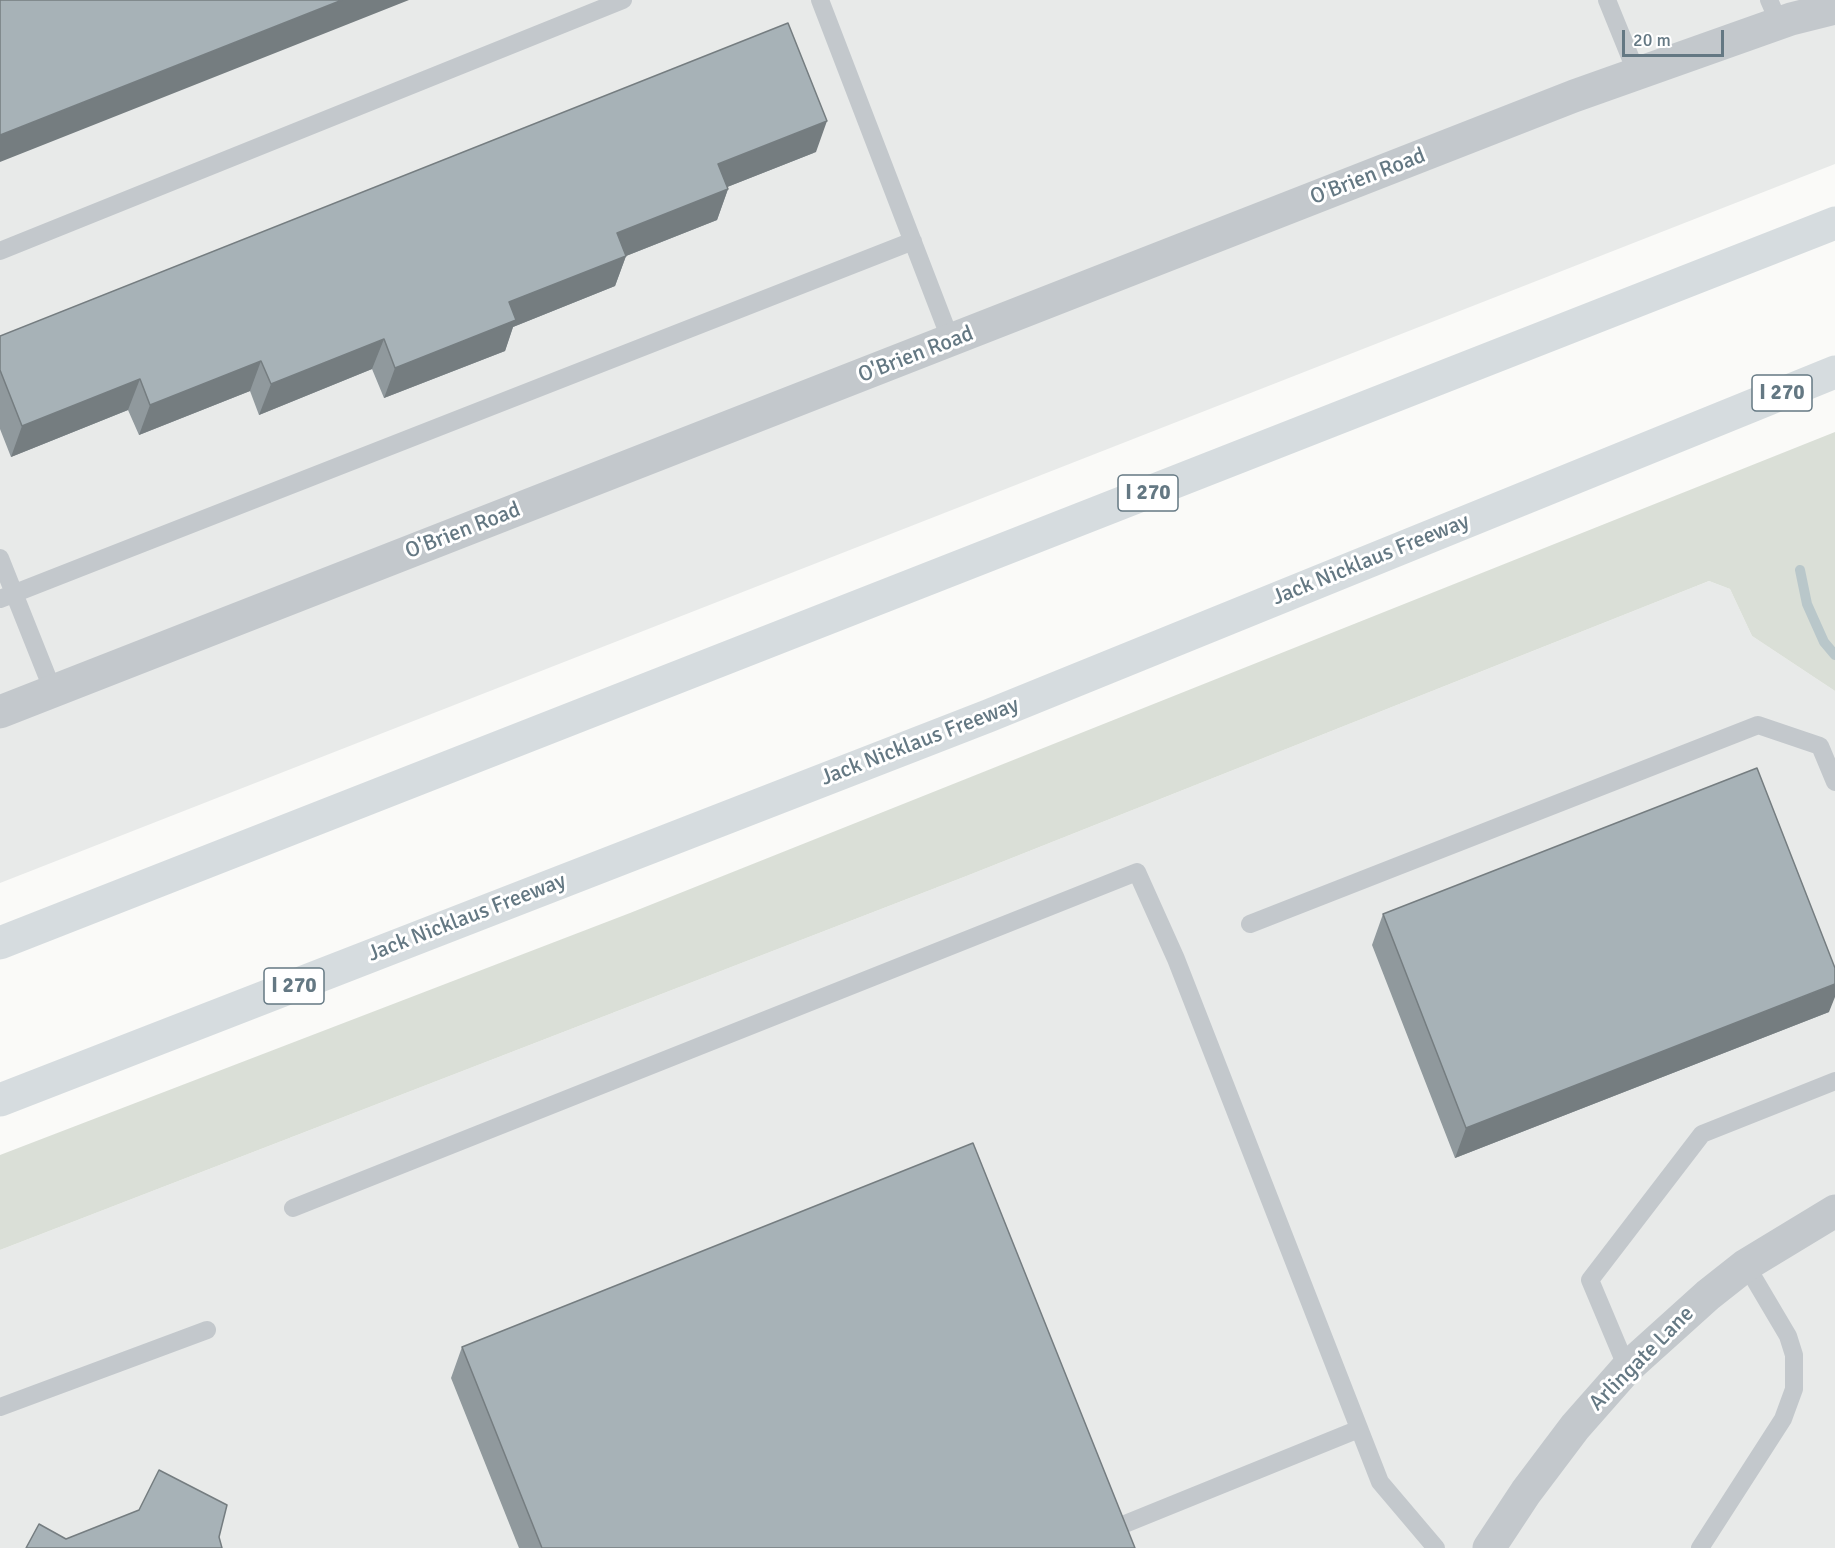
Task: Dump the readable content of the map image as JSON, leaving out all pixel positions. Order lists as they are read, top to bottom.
{
  "streets": {
    "highway": ["I 270", "Jack Nicklaus Freeway"],
    "street": ["O'Brien Road", "Arlingate Lane"]
  },
  "scale_bar": "20 m"
}
